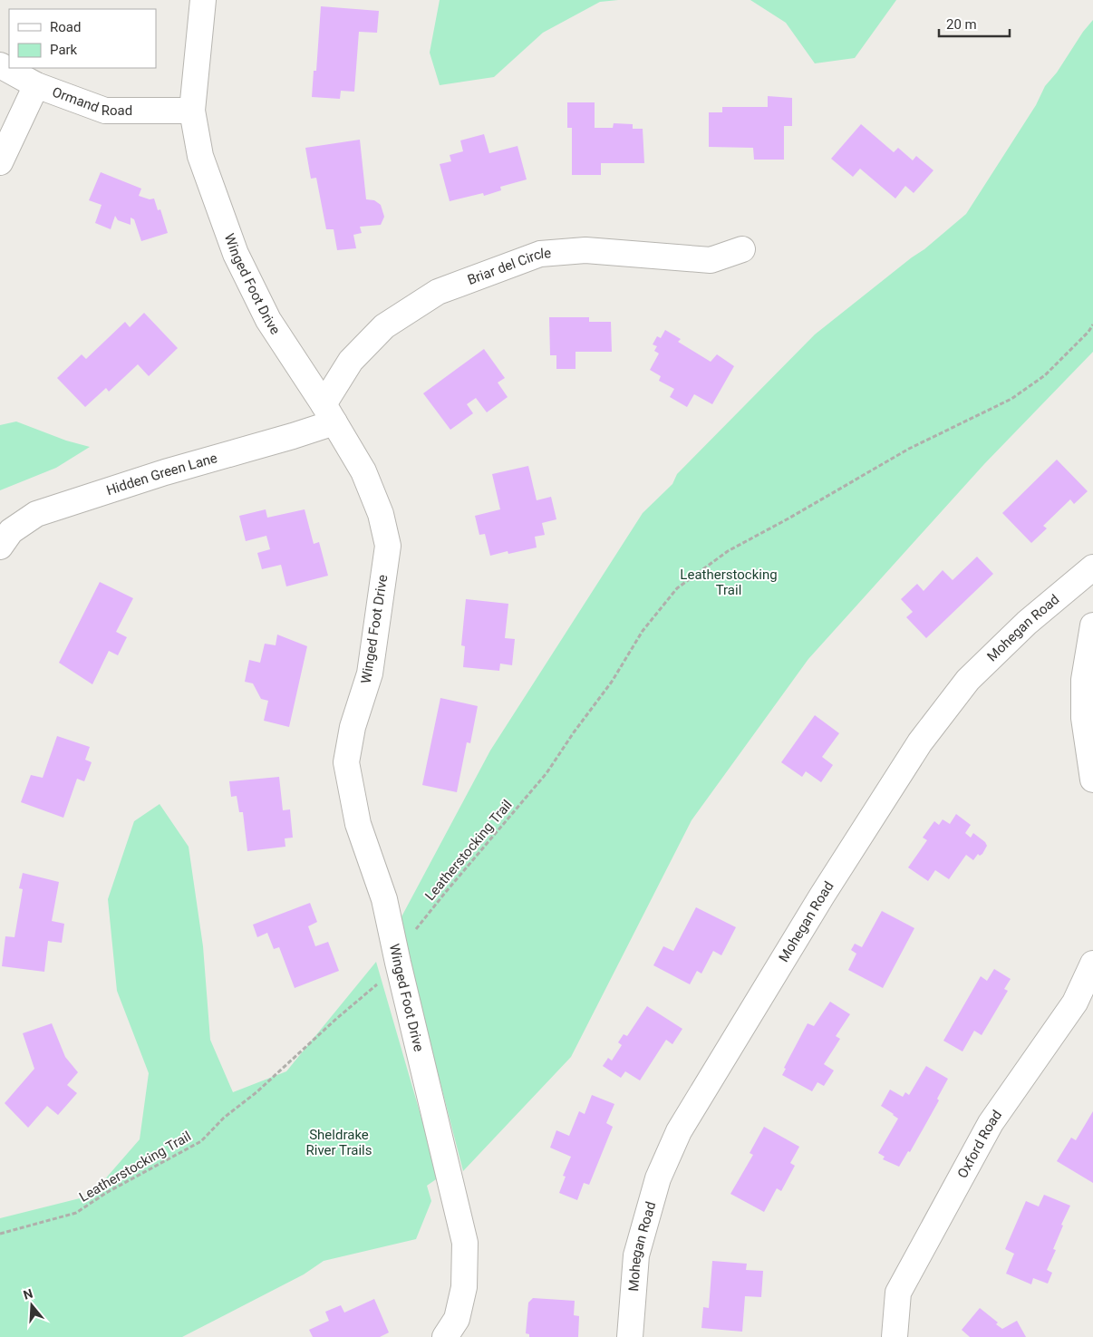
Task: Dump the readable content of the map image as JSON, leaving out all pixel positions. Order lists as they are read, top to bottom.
{
  "streets": {
    "street": [
      "Ormand Road",
      "Briar del Circle",
      "Winged Foot Drive",
      "Hidden Green Lane",
      "Mohegan Road",
      "Oxford Road"
    ],
    "path": ["Leatherstocking Trail"]
  },
  "crossings": [
    ["Ormand Road", "Winged Foot Drive"],
    ["Briar del Circle", "Winged Foot Drive"],
    ["Briar del Circle", "Hidden Green Lane"],
    ["Winged Foot Drive", "Hidden Green Lane"]
  ],
  "parks": ["Leatherstocking Trail", "Sheldrake River Trails"],
  "legend": ["Road", "Park"],
  "scale_bar": "20 m",
  "north": "top"
}
